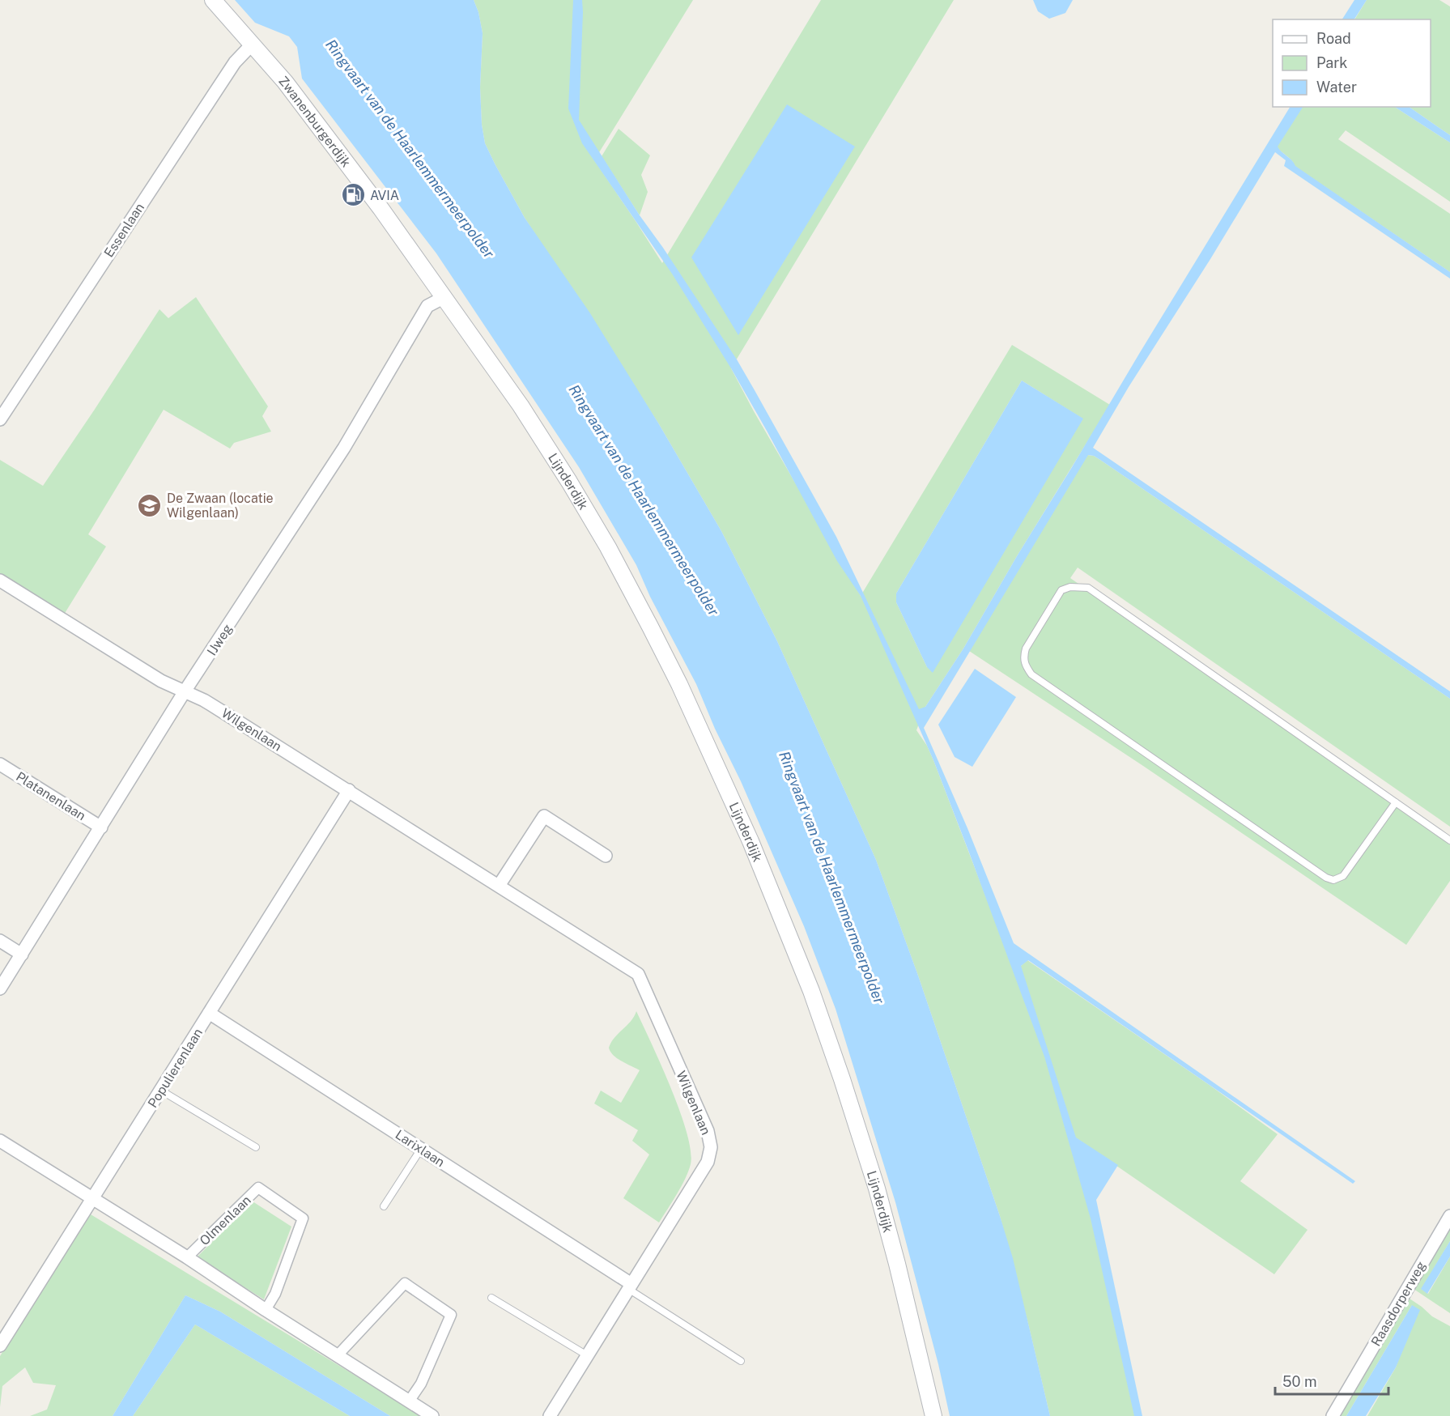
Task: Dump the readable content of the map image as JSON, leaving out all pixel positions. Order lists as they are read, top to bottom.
{
  "streets": {
    "street": [
      "Zwanenburgerdijk",
      "Essenlaan",
      "Lijnderdijk",
      "IJweg",
      "Wilgenlaan",
      "Platanenlaan",
      "Populierenlaan",
      "Larixlaan",
      "Olmenlaan",
      "Raasdorperweg"
    ]
  },
  "crossings": [
    ["Zwanenburgerdijk", "Essenlaan"],
    ["Zwanenburgerdijk", "Lijnderdijk"],
    ["Zwanenburgerdijk", "IJweg"],
    ["Lijnderdijk", "IJweg"],
    ["IJweg", "Wilgenlaan"],
    ["IJweg", "Platanenlaan"],
    ["Wilgenlaan", "Populierenlaan"],
    ["Wilgenlaan", "Larixlaan"],
    ["Populierenlaan", "Larixlaan"],
    ["Populierenlaan", "Olmenlaan"]
  ],
  "water": ["Ringvaart van de Haarlemmermeerpolder"],
  "places": {
    "fuel station": ["AVIA"],
    "school or university": ["De Zwaan (locatie Wilgenlaan)"]
  },
  "legend": ["Road", "Park", "Water"],
  "scale_bar": "50 m"
}
